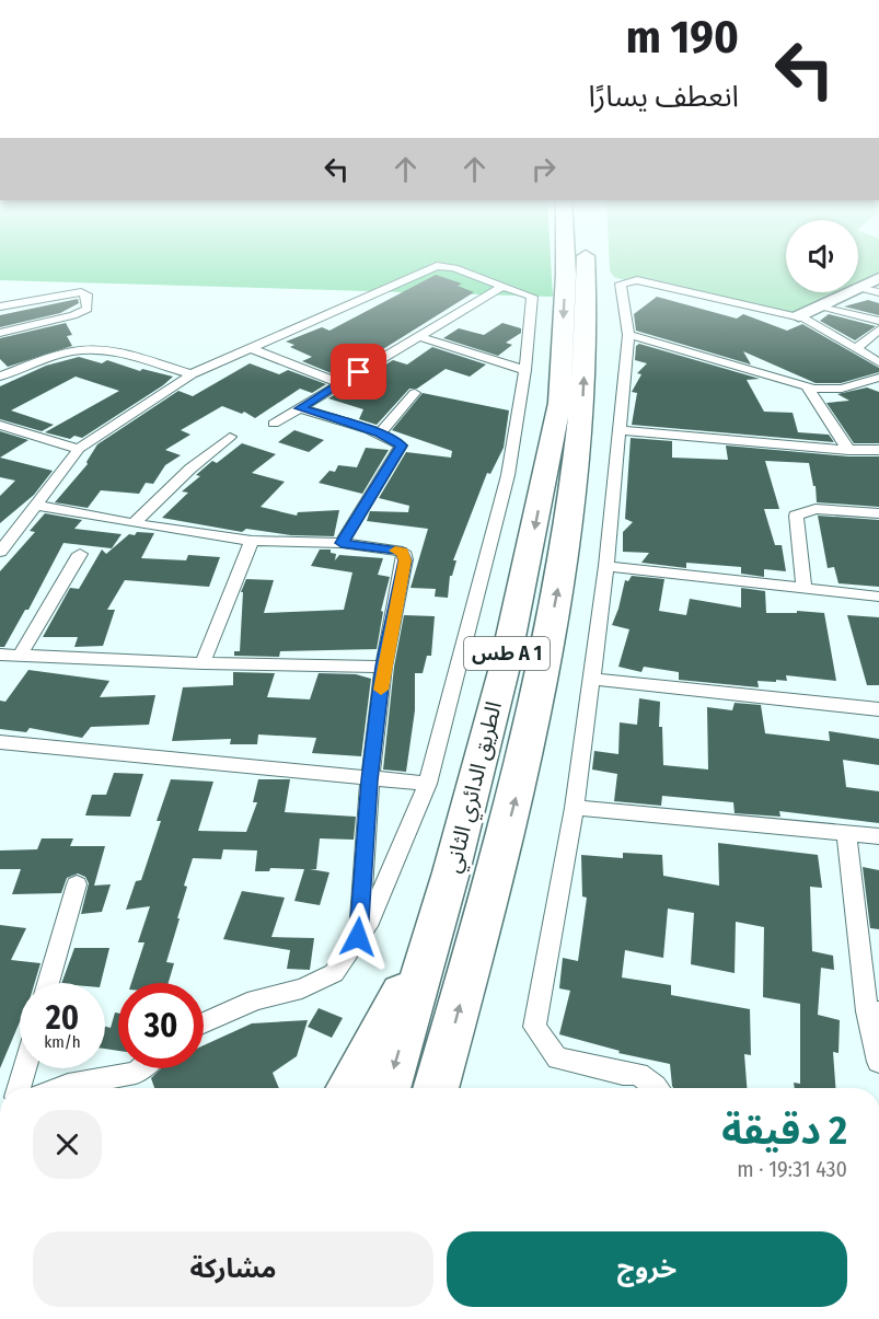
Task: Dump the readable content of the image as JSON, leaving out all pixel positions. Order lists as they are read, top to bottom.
{
  "streets": {
    "highway": ["طس A 1", "الطريق الدائري الثاني"]
  },
  "page": {
    "turn": ["190 m", "انعطف يسارًا"],
    "speed": "20 km/h",
    "limit": "30",
    "heading": ["2 دقيقة", "430 m · 19:31"],
    "buttons": ["خروج", "مشاركة"]
  }
}
